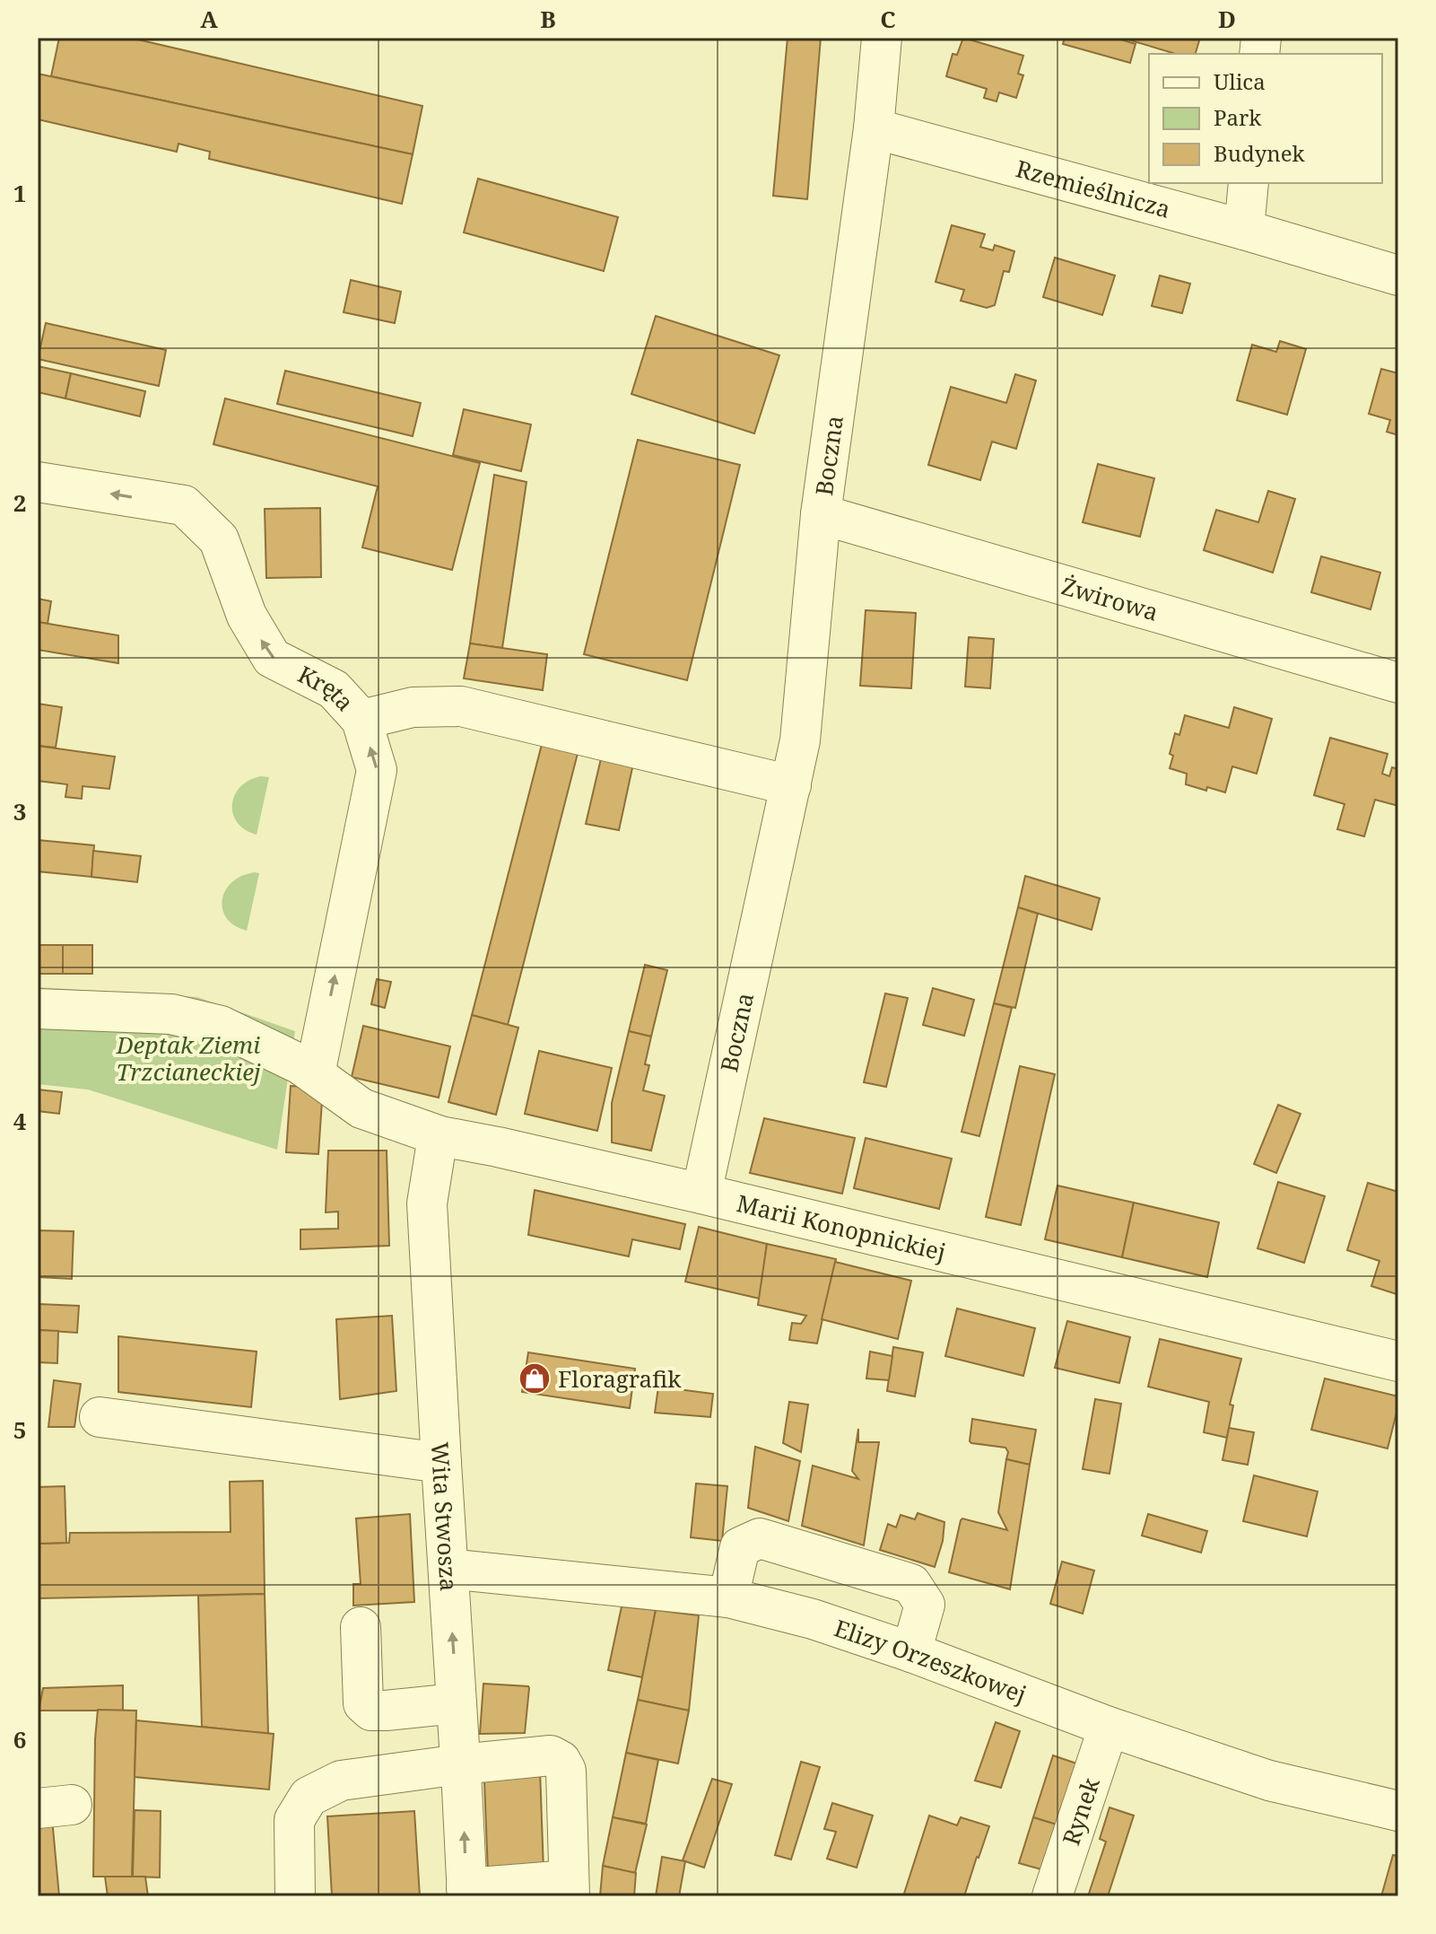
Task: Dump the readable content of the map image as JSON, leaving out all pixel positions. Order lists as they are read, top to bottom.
{
  "streets": {
    "street": [
      "Rzemieślnicza",
      "Boczna",
      "Żwirowa",
      "Kręta",
      "Marii Konopnickiej",
      "Wita Stwosza",
      "Elizy Orzeszkowej",
      "Rynek"
    ]
  },
  "crossings": [
    ["Rzemieślnicza", "Boczna"],
    ["Boczna", "Żwirowa"],
    ["Boczna", "Marii Konopnickiej"],
    ["Kręta", "Marii Konopnickiej"],
    ["Marii Konopnickiej", "Wita Stwosza"],
    ["Wita Stwosza", "Elizy Orzeszkowej"],
    ["Elizy Orzeszkowej", "Rynek"]
  ],
  "one_way": ["Kręta"],
  "parks": ["Deptak Ziemi Trzcianeckiej"],
  "places": {
    "shop": ["Floragrafik"]
  },
  "legend": ["Ulica", "Park", "Budynek"],
  "grid": {
    "columns": [
      "A",
      "B",
      "C",
      "D"
    ],
    "rows": [
      "1",
      "2",
      "3",
      "4",
      "5",
      "6"
    ]
  }
}
